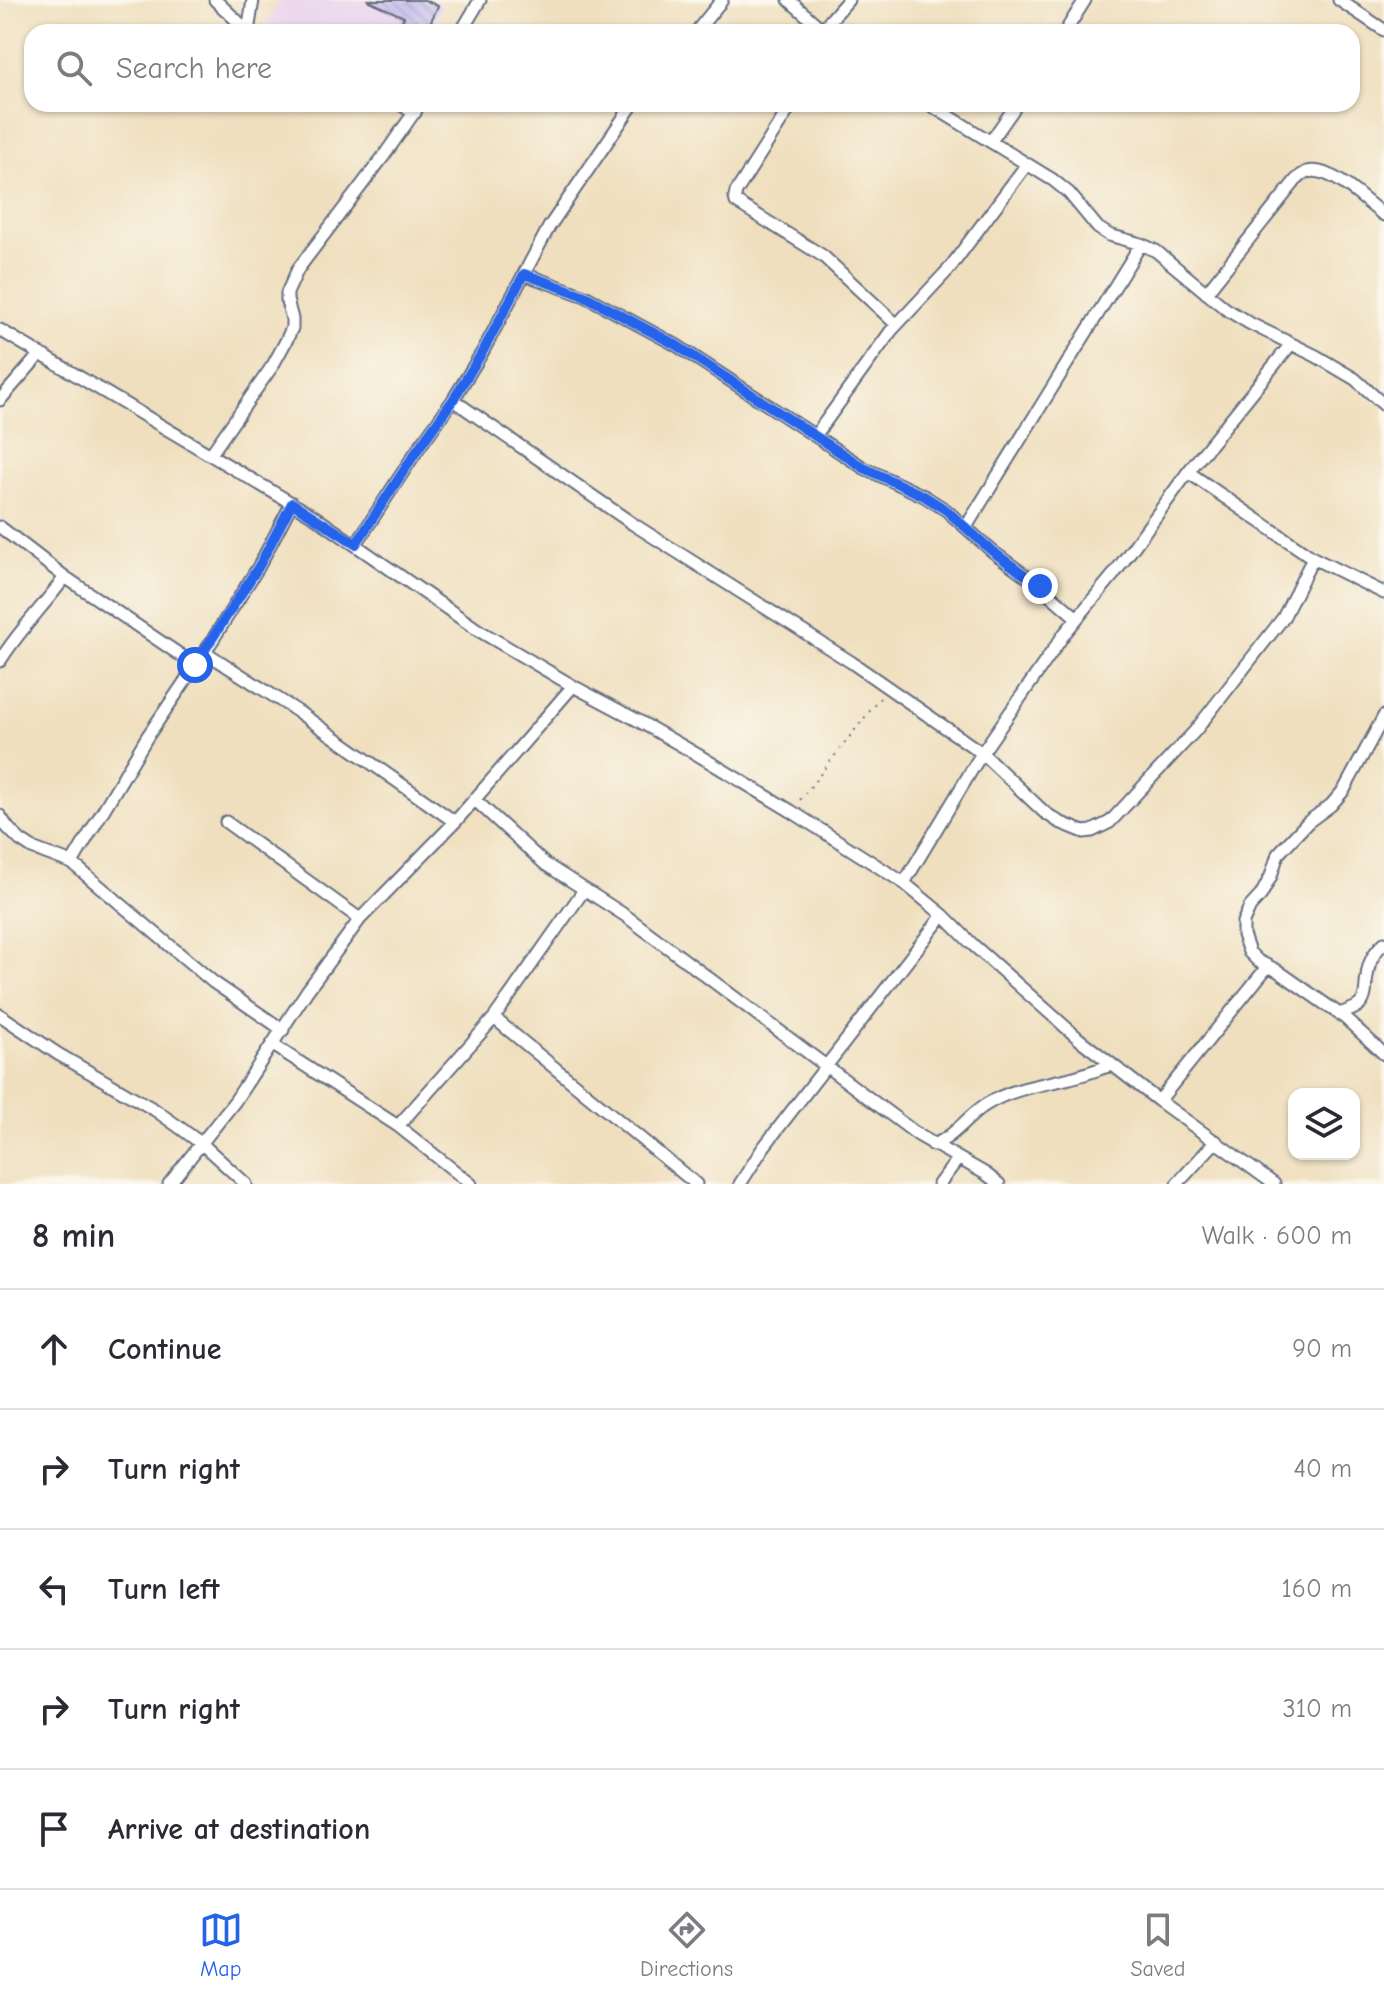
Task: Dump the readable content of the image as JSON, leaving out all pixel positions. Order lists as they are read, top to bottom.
{
  "page": {
    "search": "Search here",
    "heading": ["8 min", "Walk · 600 m"],
    "list": [
      ["Continue", "90 m"],
      ["Turn right", "40 m"],
      ["Turn left", "160 m"],
      ["Turn right", "310 m"],
      "Arrive at destination"
    ],
    "nav": ["Map", "Directions", "Saved"]
  }
}
